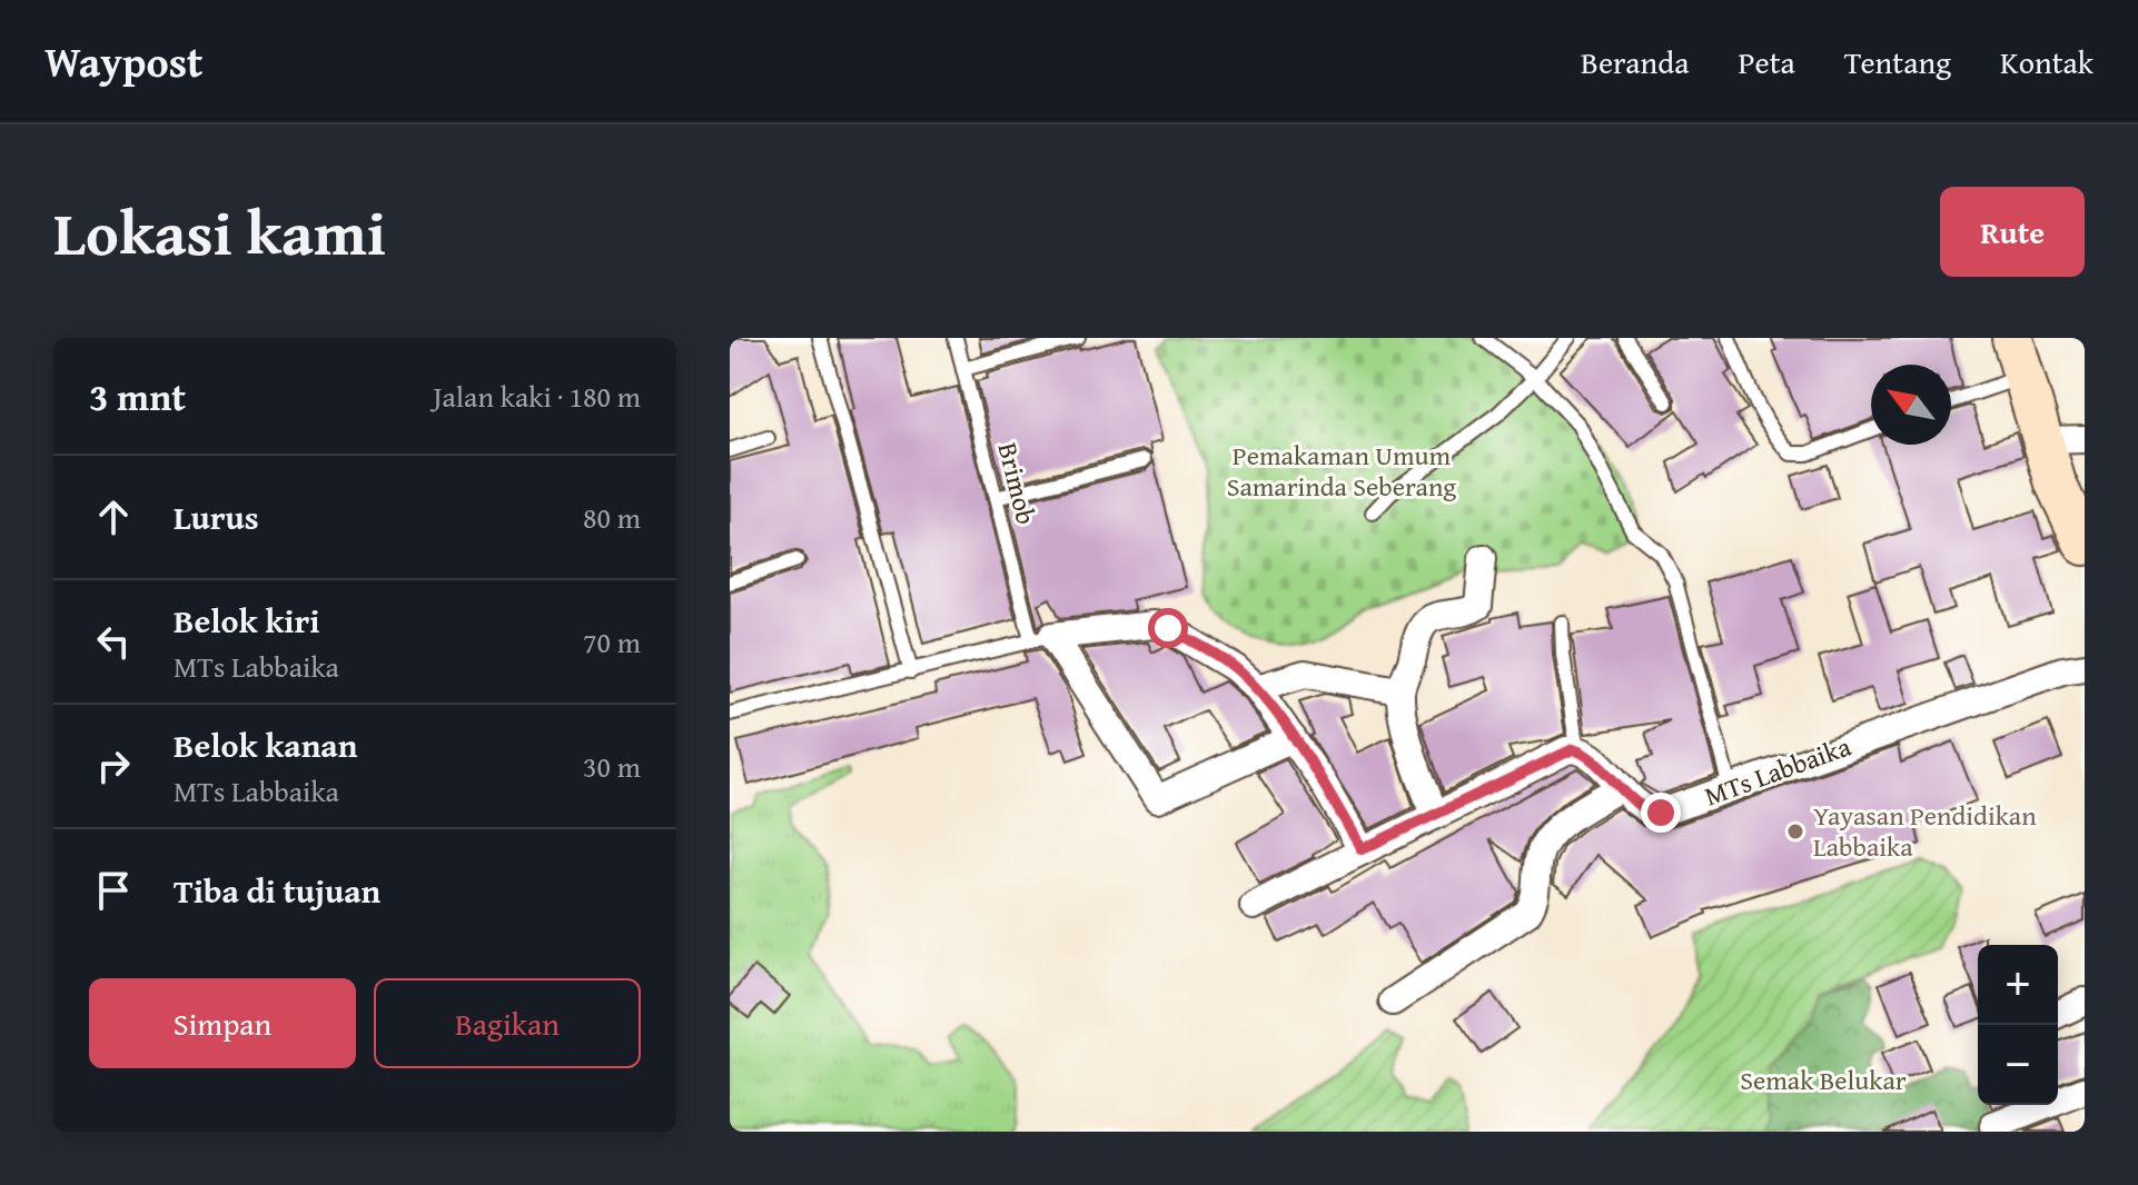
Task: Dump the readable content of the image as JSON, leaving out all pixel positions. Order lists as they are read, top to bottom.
{
  "streets": {
    "street": ["MTs Labbaika"],
    "lane": ["Brimob"]
  },
  "parks": ["Pemakaman Umum Samarinda Seberang", "Semak Belukar"],
  "places": ["Yayasan Pendidikan Labbaika"],
  "north": "top left",
  "page": {
    "header": "Waypost",
    "nav": [
      "Beranda",
      "Peta",
      "Tentang",
      "Kontak"
    ],
    "title": "Lokasi kami",
    "buttons": [
      "Rute",
      ["Simpan", "Bagikan"]
    ],
    "heading": ["3 mnt", "Jalan kaki · 180 m"],
    "list": [
      ["Lurus", "80 m"],
      ["Belok kiri", "MTs Labbaika", "70 m"],
      ["Belok kanan", "MTs Labbaika", "30 m"],
      "Tiba di tujuan"
    ],
    "map_buttons": ["+", "−"]
  }
}
